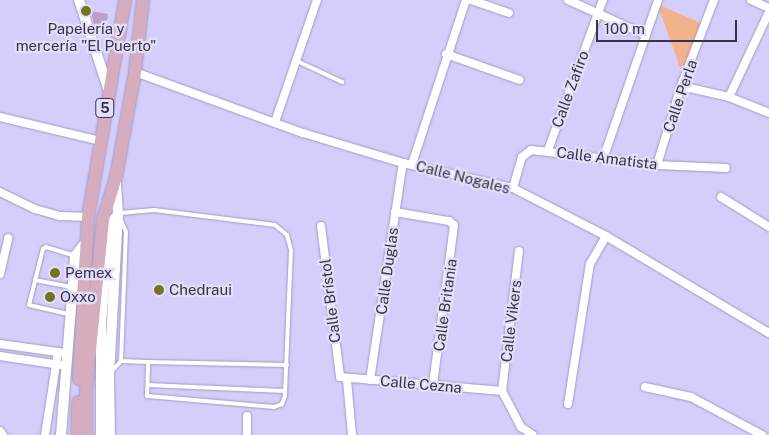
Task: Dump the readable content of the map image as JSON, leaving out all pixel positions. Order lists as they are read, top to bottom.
{
  "streets": {
    "main road": ["5"],
    "street": [
      "Calle Zafiro",
      "Calle Perla",
      "Calle Amatista",
      "Calle Nogales",
      "Calle Duglas",
      "Calle Brístol",
      "Calle Britania",
      "Calle Vikers",
      "Calle Cezna"
    ]
  },
  "crossings": [
    ["Calle Zafiro", "Calle Amatista"],
    ["Calle Perla", "Calle Amatista"],
    ["5", "Calle Nogales"],
    ["Calle Amatista", "Calle Nogales"],
    ["Calle Nogales", "Calle Duglas"],
    ["Calle Duglas", "Calle Britania"],
    ["Calle Duglas", "Calle Cezna"],
    ["Calle Brístol", "Calle Cezna"],
    ["Calle Britania", "Calle Cezna"],
    ["Calle Vikers", "Calle Cezna"]
  ],
  "places": [
    "Papelería y mercería \"El Puerto\"",
    "Pemex",
    "Chedraui",
    "Oxxo"
  ],
  "scale_bar": "100 m"
}
